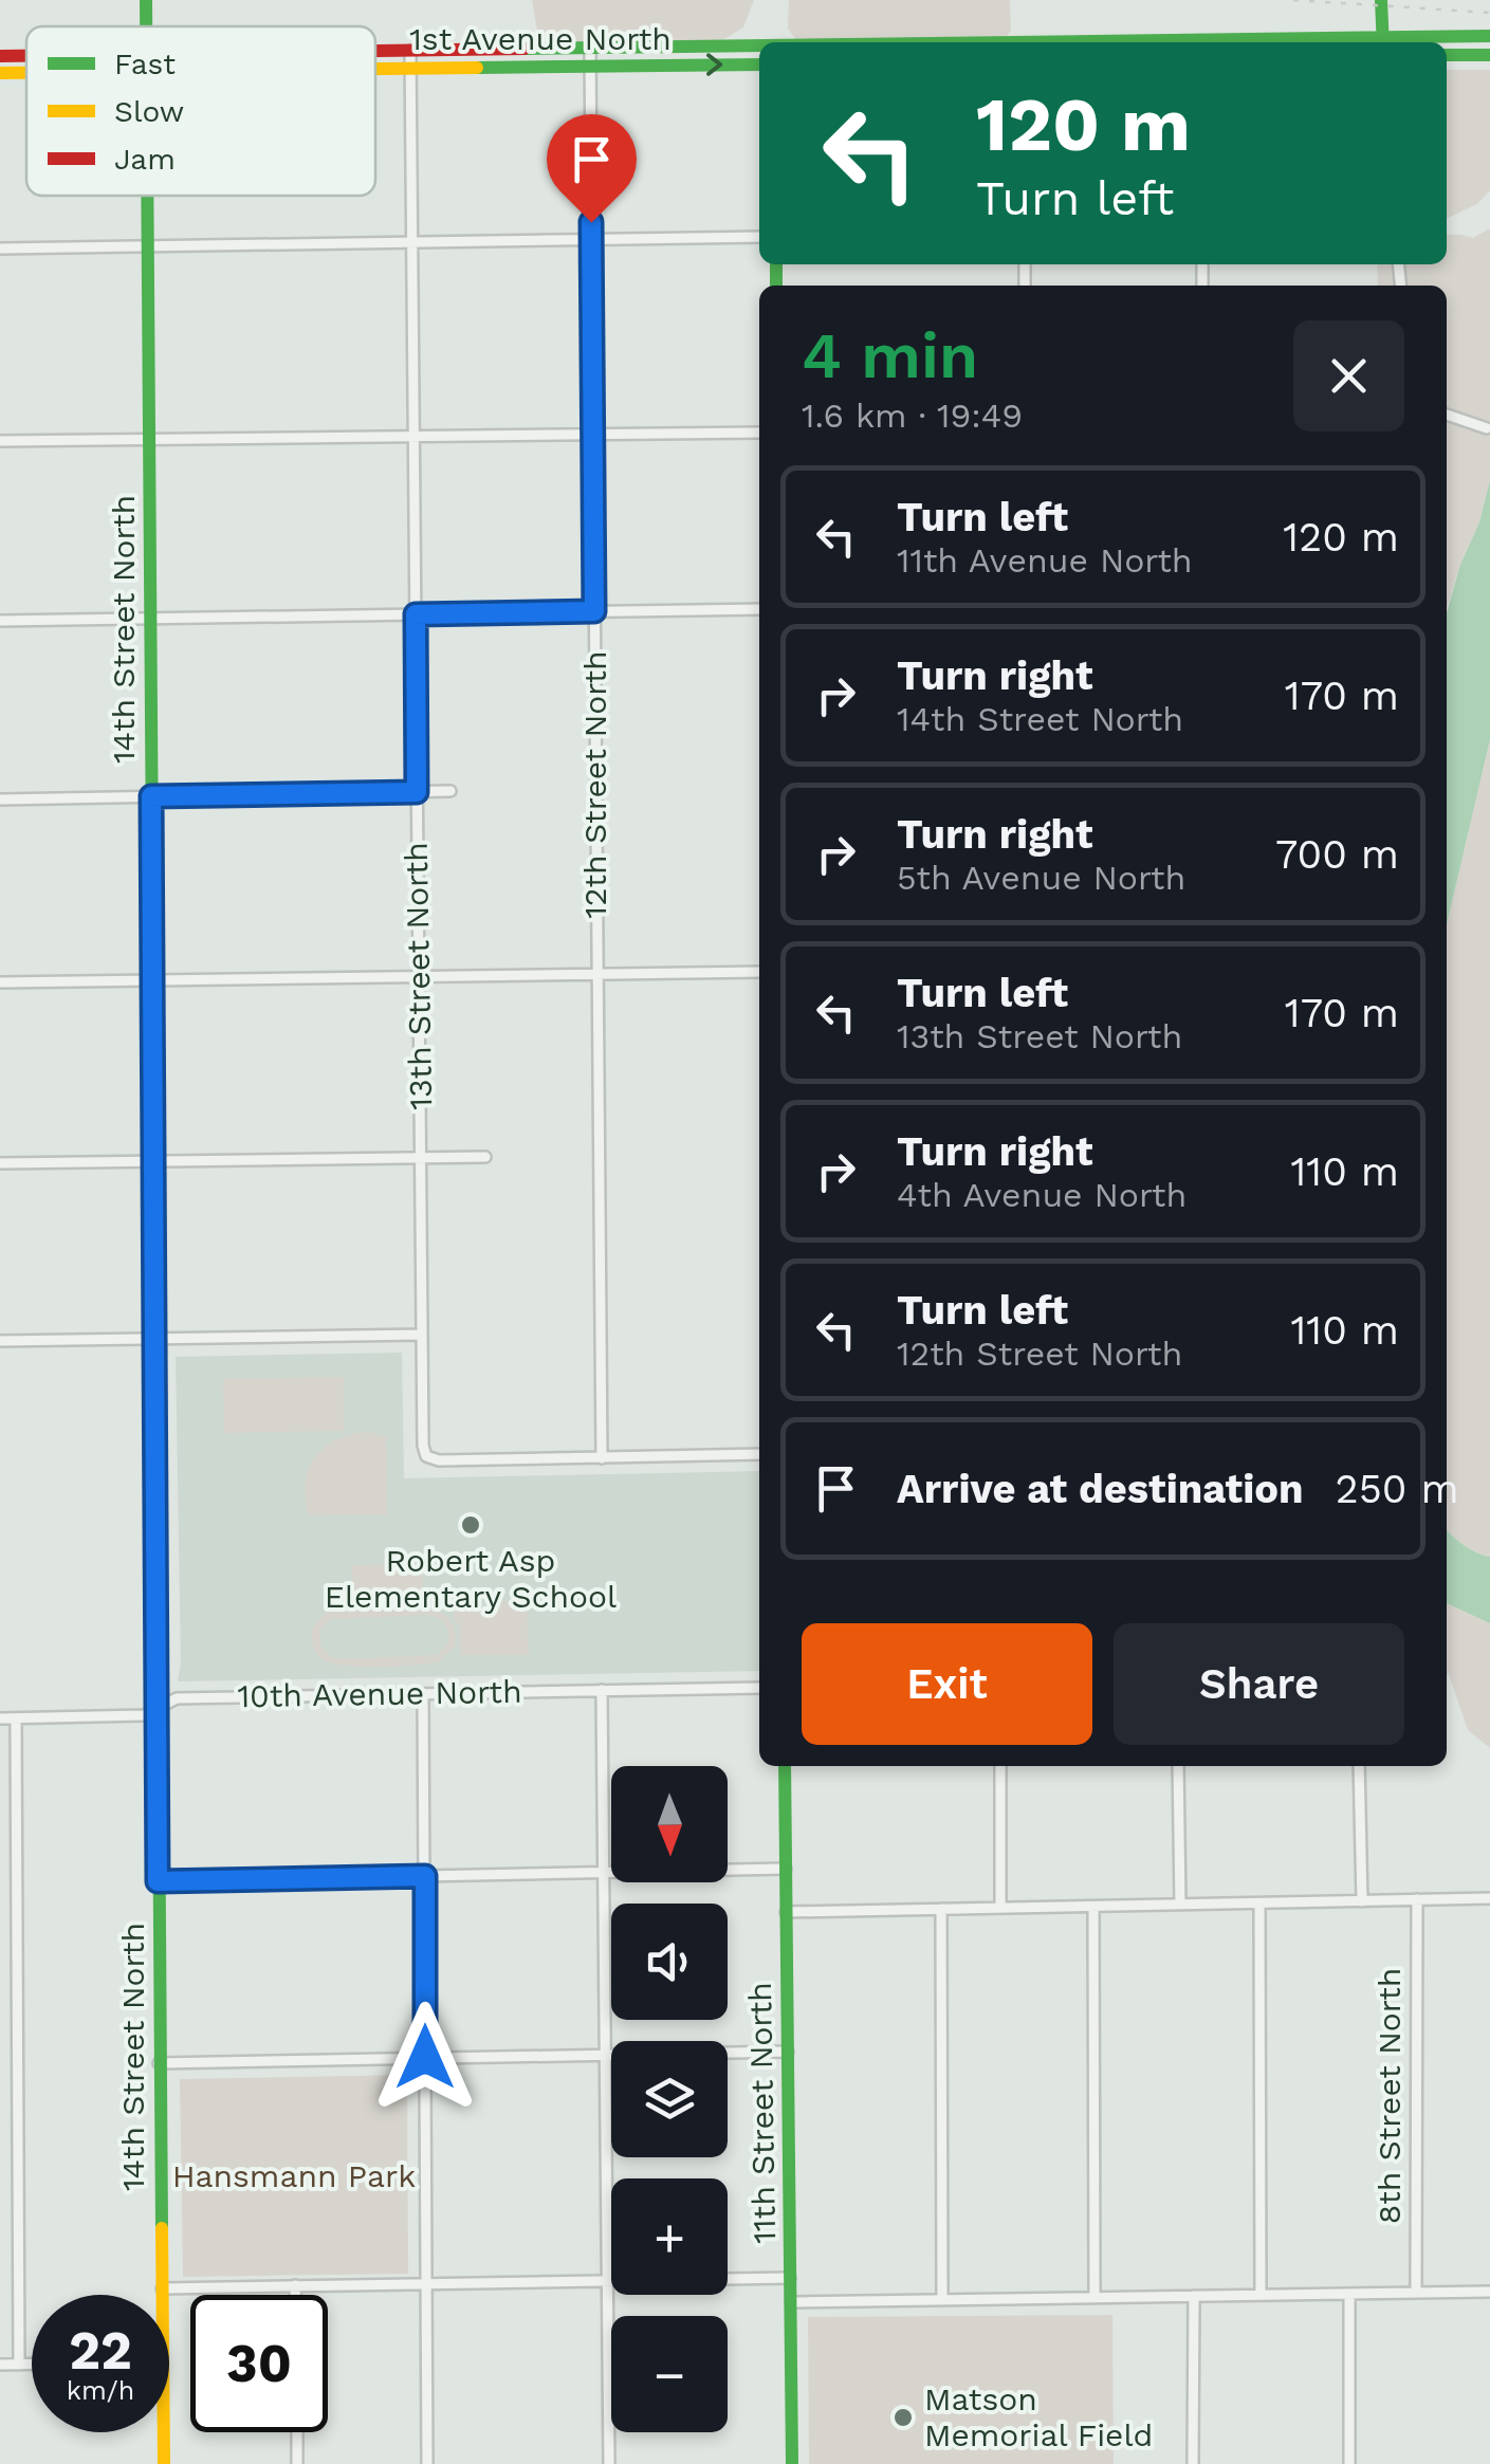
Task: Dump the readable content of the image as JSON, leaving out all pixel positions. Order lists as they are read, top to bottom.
{
  "streets": {
    "street": [
      "1st Avenue North",
      "14th Street North",
      "12th Street North",
      "13th Street North",
      "10th Avenue North",
      "8th Street North",
      "11th Street North"
    ]
  },
  "crossings": [
    ["1st Avenue North", "12th Street North"],
    ["1st Avenue North", "13th Street North"],
    ["14th Street North", "10th Avenue North"],
    ["12th Street North", "13th Street North"]
  ],
  "parks": ["Hansmann Park"],
  "places": ["Robert Asp Elementary School", "Matson Memorial Field"],
  "legend": ["Fast", "Slow", "Jam"],
  "north": "bottom",
  "page": {
    "turn": ["120 m", "Turn left"],
    "heading": ["4 min", "1.6 km · 19:49"],
    "list": [
      {
        "name": "Turn left",
        "note": "11th Avenue North",
        "value": "120 m"
      },
      {
        "name": "Turn right",
        "note": "14th Street North",
        "value": "170 m"
      },
      {
        "name": "Turn right",
        "note": "5th Avenue North",
        "value": "700 m"
      },
      {
        "name": "Turn left",
        "note": "13th Street North",
        "value": "170 m"
      },
      {
        "name": "Turn right",
        "note": "4th Avenue North",
        "value": "110 m"
      },
      {
        "name": "Turn left",
        "note": "12th Street North",
        "value": "110 m"
      },
      {
        "name": "Arrive at destination",
        "value": "250 m"
      }
    ],
    "buttons": ["Exit", "Share"],
    "map_buttons": ["+", "−"],
    "speed": "22 km/h",
    "limit": "30"
  }
}
